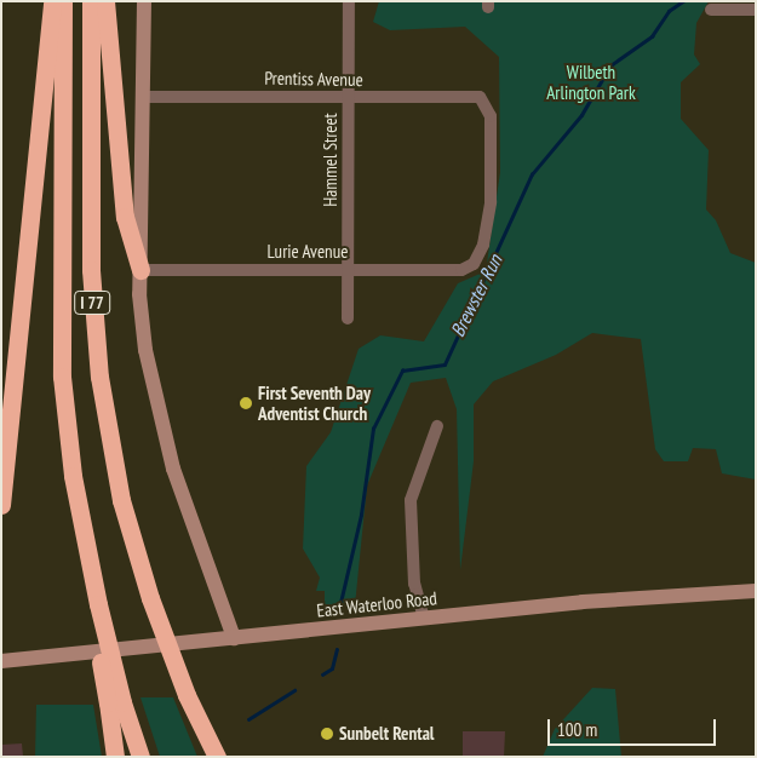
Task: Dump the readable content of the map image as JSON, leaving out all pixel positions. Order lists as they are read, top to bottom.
{
  "streets": {
    "highway": ["I 77"],
    "main road": ["East Waterloo Road"],
    "street": ["Prentiss Avenue", "Hammel Street", "Lurie Avenue"]
  },
  "crossings": [
    ["Prentiss Avenue", "Hammel Street"],
    ["Prentiss Avenue", "Lurie Avenue"],
    ["Hammel Street", "Lurie Avenue"]
  ],
  "water": ["Brewster Run"],
  "parks": ["Wilbeth Arlington Park"],
  "places": ["First Seventh Day Adventist Church", "Sunbelt Rental"],
  "scale_bar": "100 m"
}
